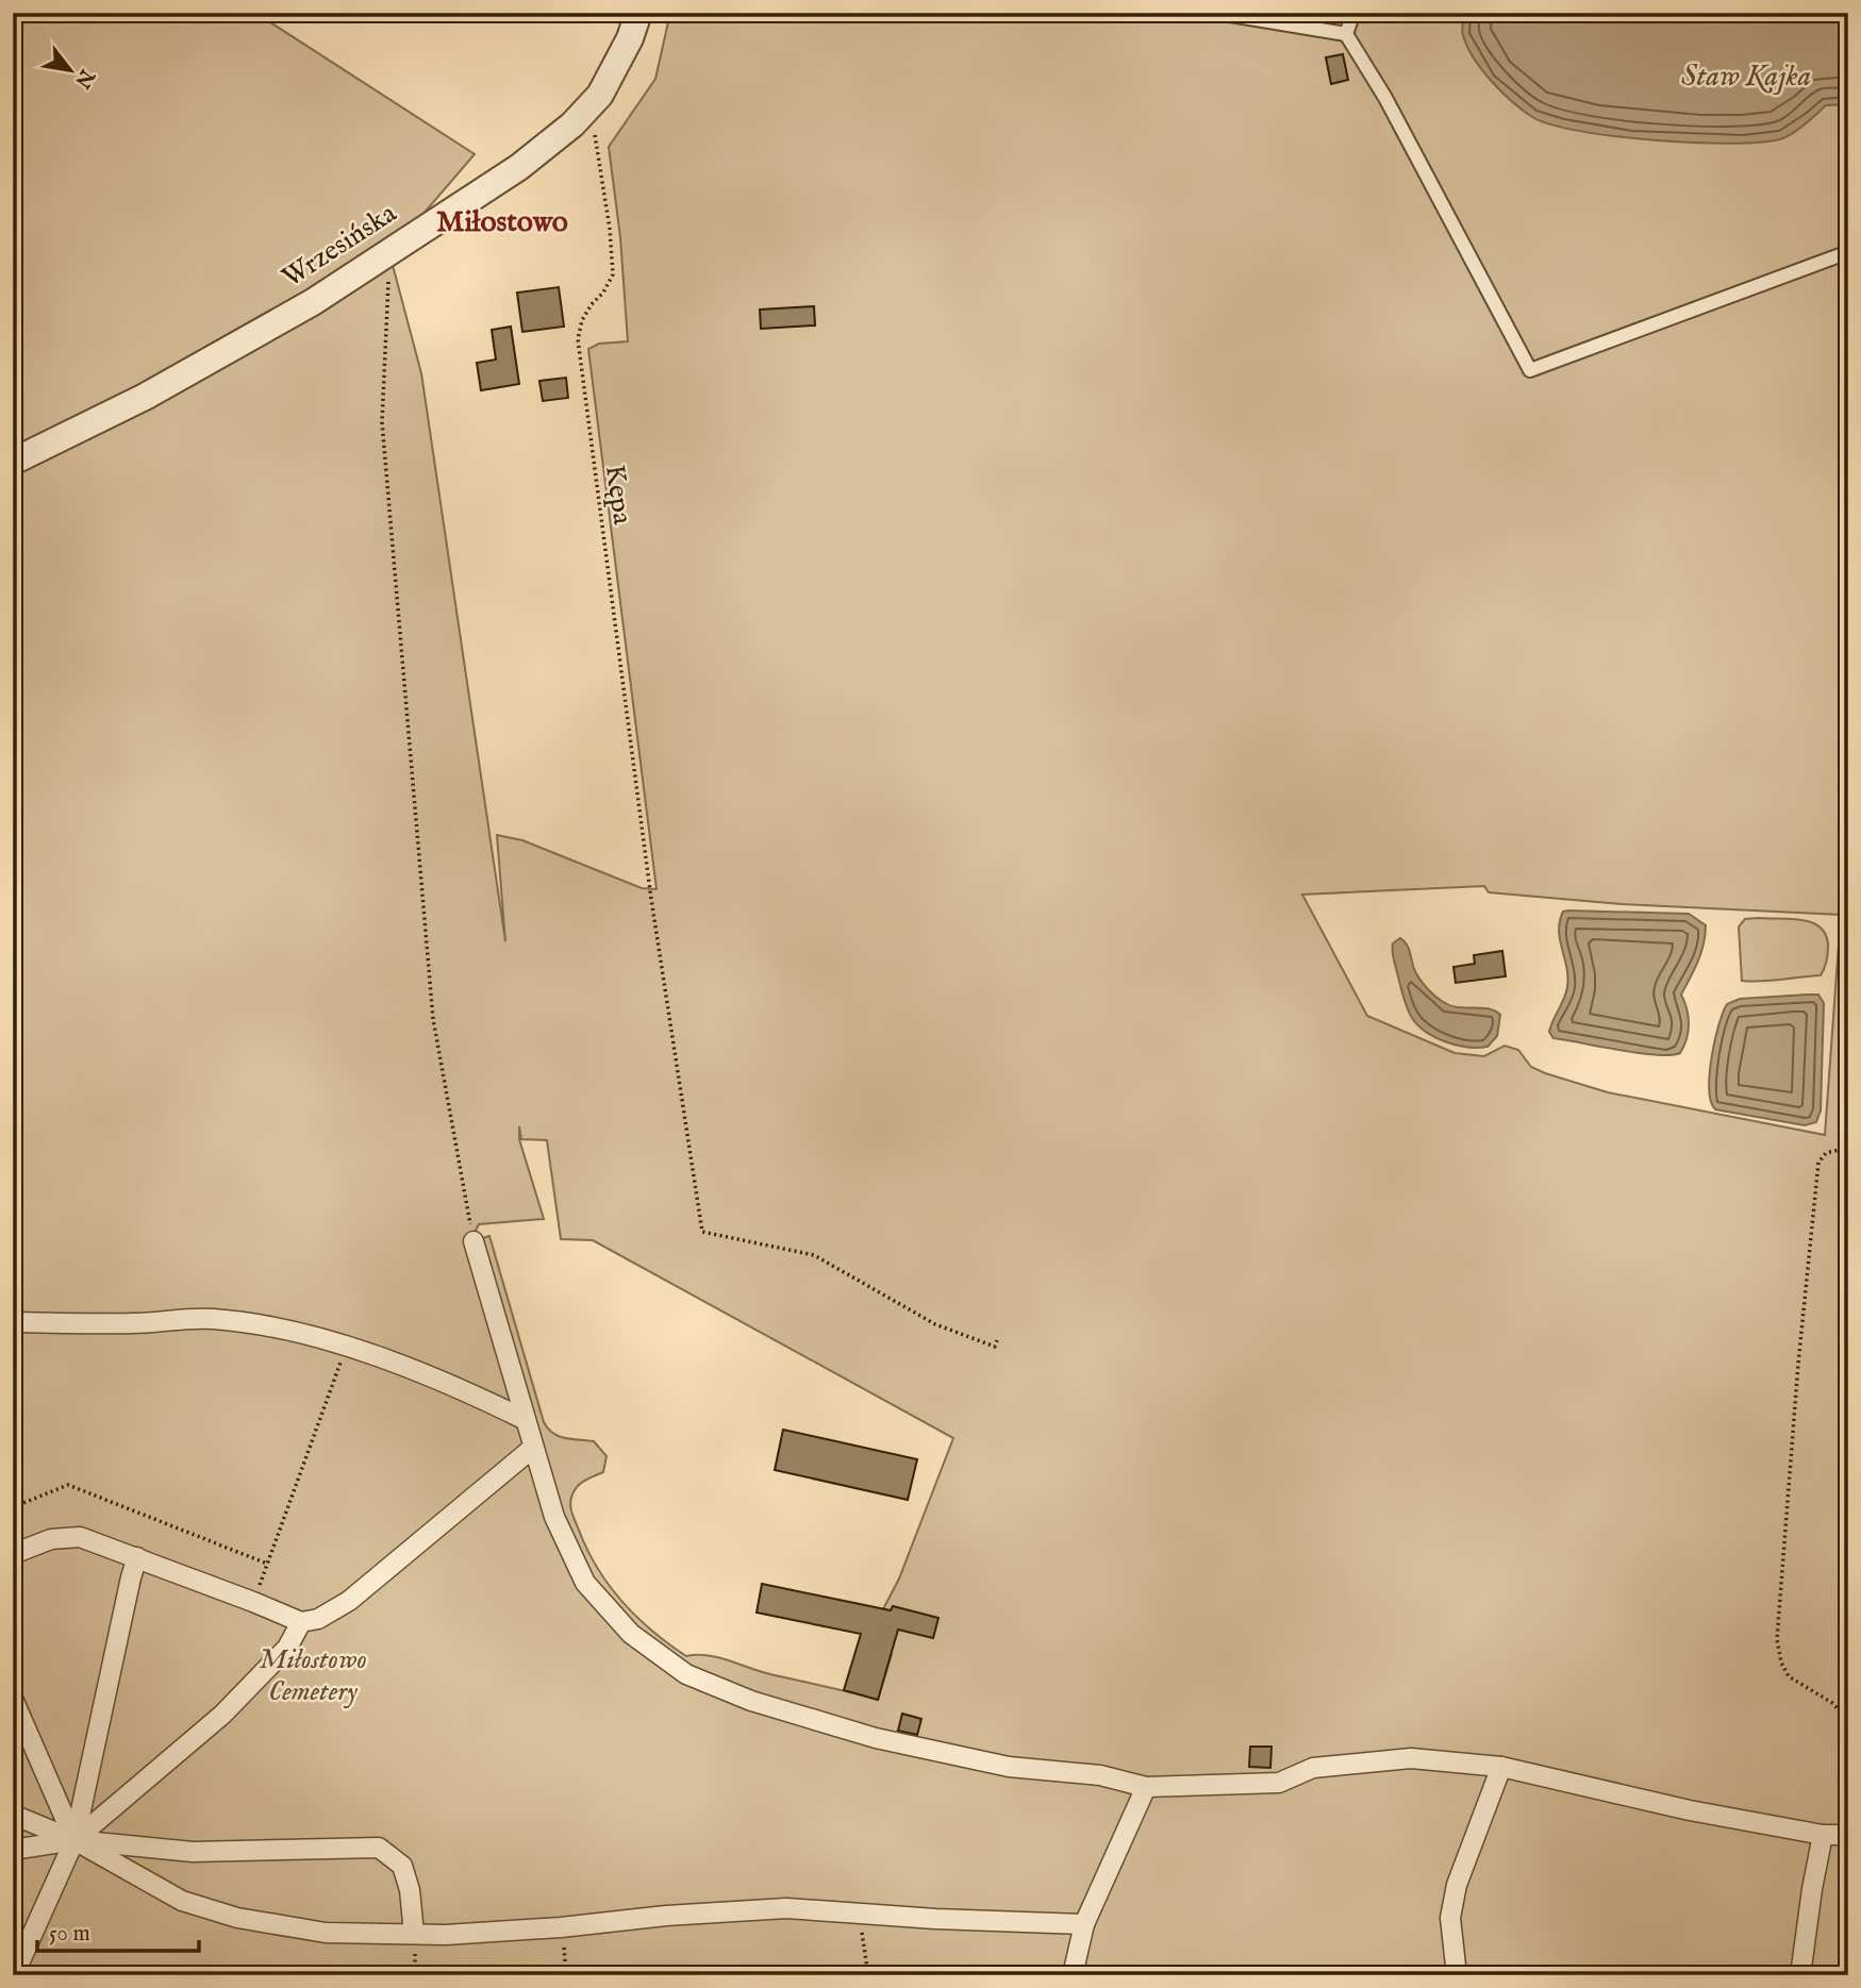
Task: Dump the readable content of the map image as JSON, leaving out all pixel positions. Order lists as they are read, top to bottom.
{
  "streets": {
    "street": ["Wrzesińska"],
    "path": ["Kępa"]
  },
  "crossings": [
    ["Wrzesińska", "Kępa"]
  ],
  "districts": ["Miłostowo"],
  "water": ["Staw Kajka"],
  "parks": ["Miłostowo Cemetery"],
  "scale_bar": "50 m",
  "north": "bottom right"
}
